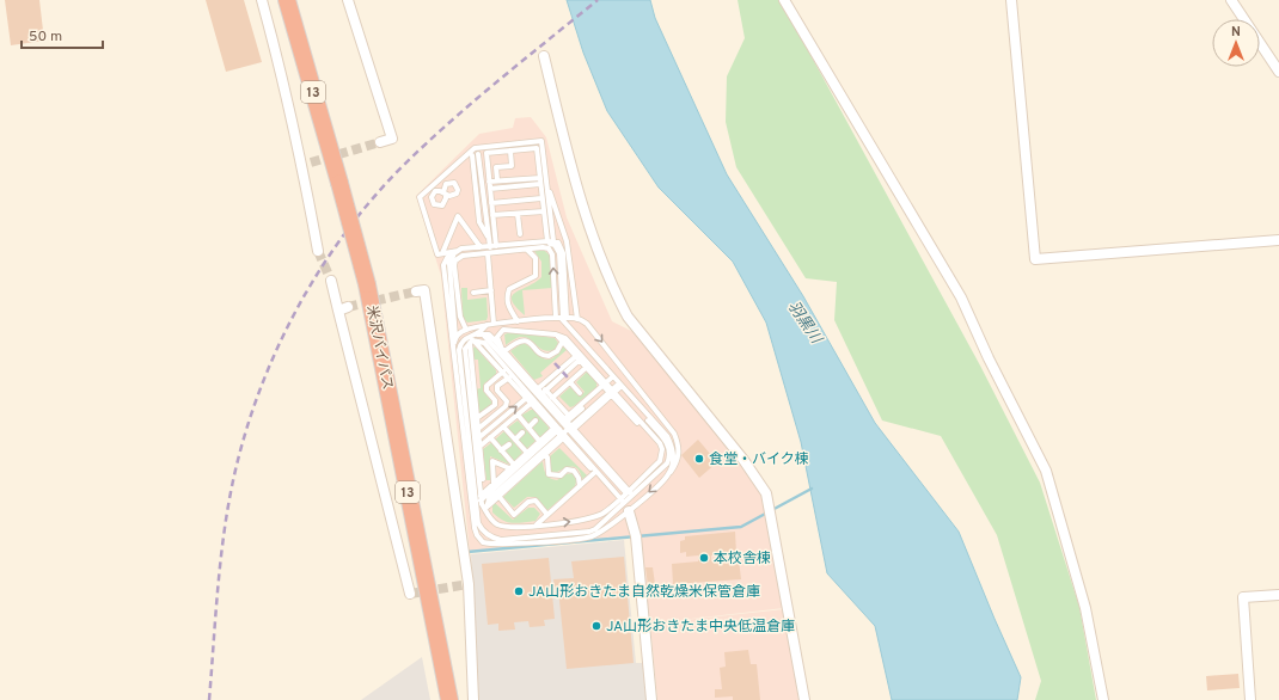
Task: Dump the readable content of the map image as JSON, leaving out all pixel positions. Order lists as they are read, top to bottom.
{
  "streets": {
    "highway": ["13", "米沢バイパス"]
  },
  "water": ["羽黒川"],
  "places": [
    "食堂・バイク棟",
    "本校舎棟",
    "JA山形おきたま自然乾燥米保管倉庫",
    "JA山形おきたま中央低温倉庫"
  ],
  "scale_bar": "50 m",
  "north": "top"
}
